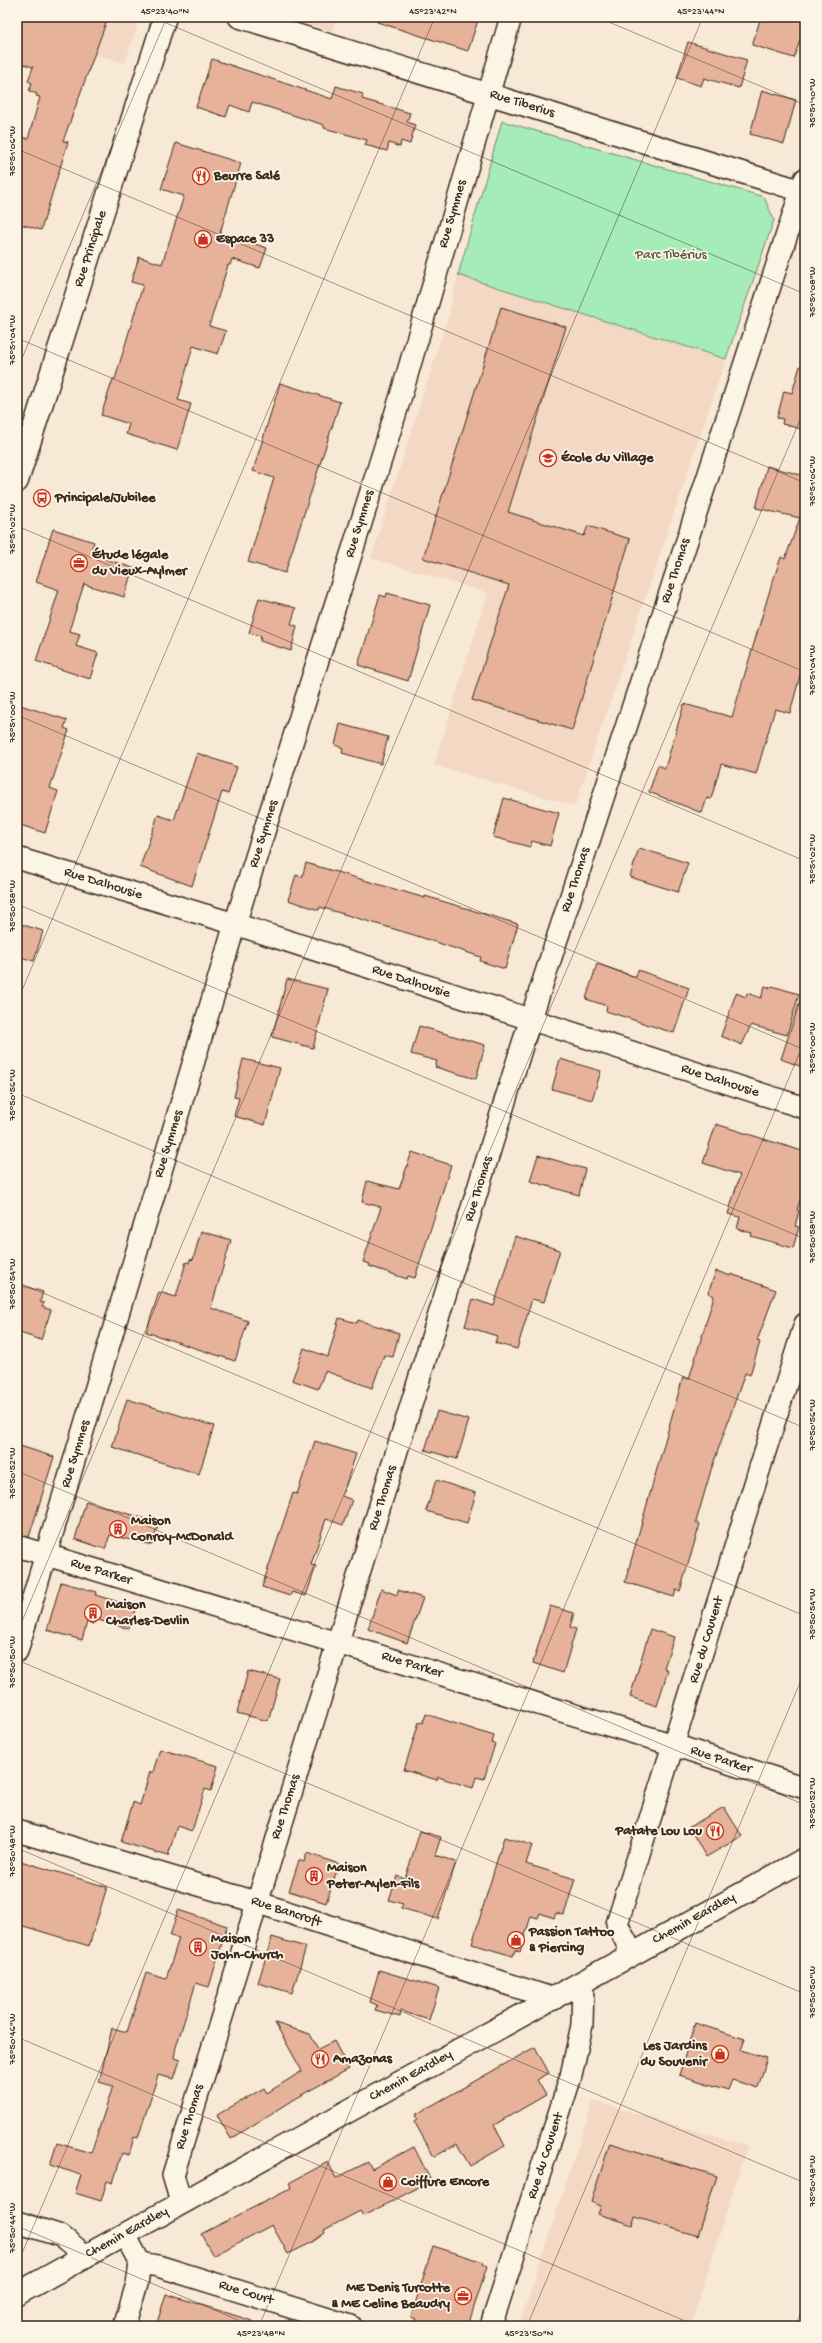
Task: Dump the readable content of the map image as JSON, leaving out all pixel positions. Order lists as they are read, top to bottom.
{
  "streets": {
    "main road": ["Rue Principale", "Chemin Eardley"],
    "street": [
      "Rue Tiberius",
      "Rue Symmes",
      "Rue Thomas",
      "Rue Dalhousie",
      "Rue Parker",
      "Rue du Couvent",
      "Rue Bancroft",
      "Rue Court"
    ]
  },
  "crossings": [
    ["Rue Tiberius", "Rue Symmes"],
    ["Rue Tiberius", "Rue Thomas"],
    ["Rue Symmes", "Rue Dalhousie"],
    ["Rue Symmes", "Rue Parker"],
    ["Rue Thomas", "Rue Dalhousie"],
    ["Rue Thomas", "Rue Parker"],
    ["Rue Thomas", "Rue Bancroft"],
    ["Rue Thomas", "Chemin Eardley"],
    ["Rue Parker", "Rue du Couvent"],
    ["Rue du Couvent", "Chemin Eardley"],
    ["Rue Bancroft", "Chemin Eardley"]
  ],
  "parks": ["Parc Tibérius"],
  "places": {
    "restaurant": ["Beurre Salé", "Patate Lou Lou", "Amazonas"],
    "shop": [
      "Espace 33",
      "Passion Tattoo & Piercing",
      "Les Jardins du Souvenir",
      "Coiffure Encore"
    ],
    "school or university": ["École du Village"],
    "bus stop": ["Principale/Jubilee"],
    "office": ["Étude légale du Vieux-Aylmer", "ME Denis Turcotte & ME Celine Beaudry"],
    "building": [
      "Maison Conroy-McDonald",
      "Maison Charles-Devlin",
      "Maison Peter-Aylen-Fils",
      "Maison John-Church"
    ]
  },
  "coordinates": [
    "45°23'40\"N",
    "45°23'42\"N",
    "45°23'44\"N",
    "75°51'10\"W",
    "75°51'06\"W",
    "75°51'08\"W",
    "75°51'04\"W",
    "75°51'02\"W",
    "75°51'00\"W",
    "75°50'58\"W",
    "75°50'56\"W",
    "75°50'54\"W",
    "75°50'52\"W",
    "75°50'50\"W",
    "75°50'48\"W",
    "75°50'46\"W",
    "75°50'44\"W",
    "45°23'48\"N",
    "45°23'50\"N"
  ]
}
